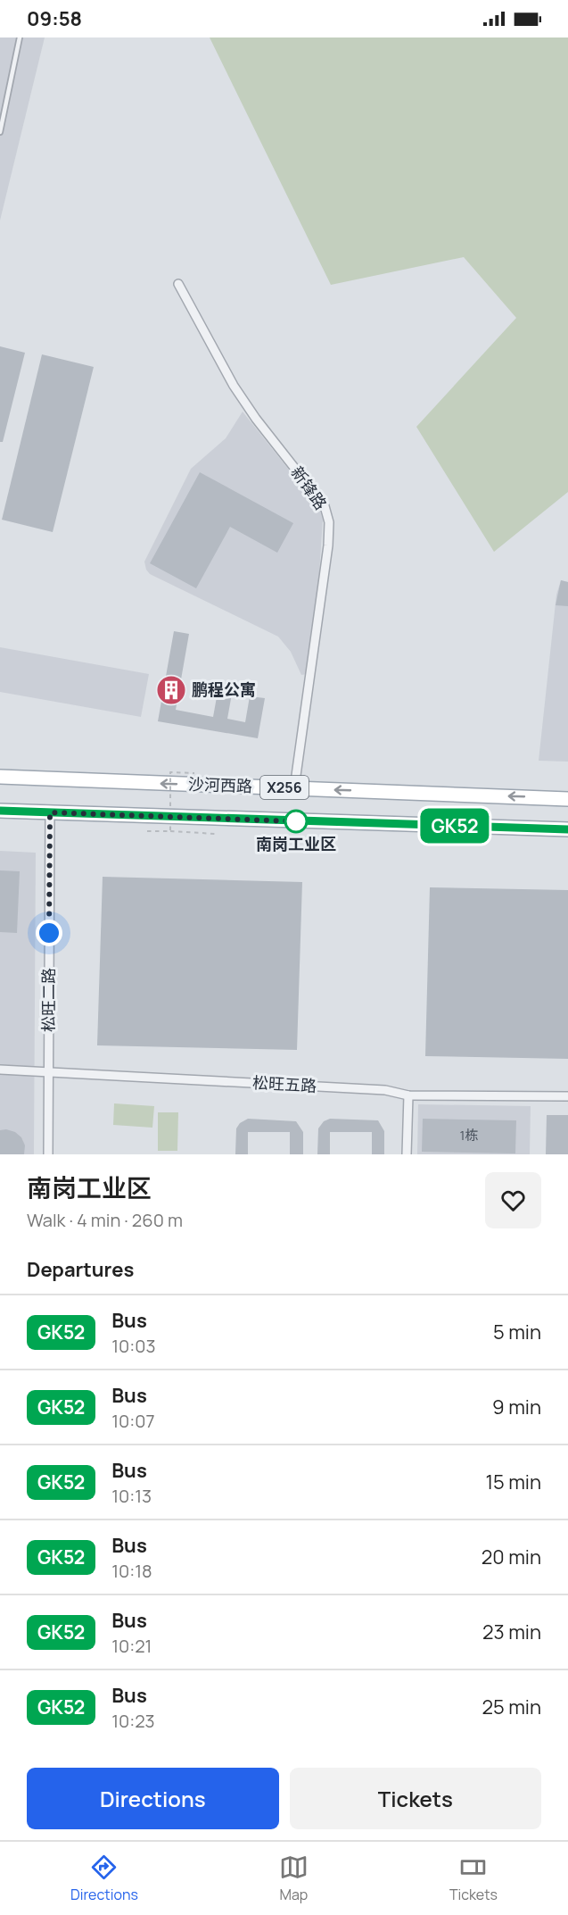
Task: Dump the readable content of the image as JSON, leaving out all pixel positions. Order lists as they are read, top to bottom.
{
  "streets": {
    "main road": ["沙河西路", "X256"],
    "street": ["新锋路", "松旺二路", "松旺五路"]
  },
  "crossings": [
    ["新锋路", "沙河西路"],
    ["沙河西路", "松旺二路"],
    ["松旺二路", "松旺五路"]
  ],
  "places": {
    "building": ["鹏程公寓"],
    "other": ["南岗工业区"]
  },
  "lines": ["bus line GK52"],
  "house_numbers": ["1栋"],
  "page": {
    "status": "09:58",
    "on_map": "GK52",
    "heading": [
      ["南岗工业区", "Walk · 4 min · 260 m"],
      "Departures"
    ],
    "list": [
      {
        "mark": "GK52",
        "name": "Bus",
        "note": "10:03",
        "value": "5 min"
      },
      {
        "mark": "GK52",
        "name": "Bus",
        "note": "10:07",
        "value": "9 min"
      },
      {
        "mark": "GK52",
        "name": "Bus",
        "note": "10:13",
        "value": "15 min"
      },
      {
        "mark": "GK52",
        "name": "Bus",
        "note": "10:18",
        "value": "20 min"
      },
      {
        "mark": "GK52",
        "name": "Bus",
        "note": "10:21",
        "value": "23 min"
      },
      {
        "mark": "GK52",
        "name": "Bus",
        "note": "10:23",
        "value": "25 min"
      }
    ],
    "buttons": ["Directions", "Tickets"],
    "tabs": ["Directions", "Map", "Tickets"]
  }
}
